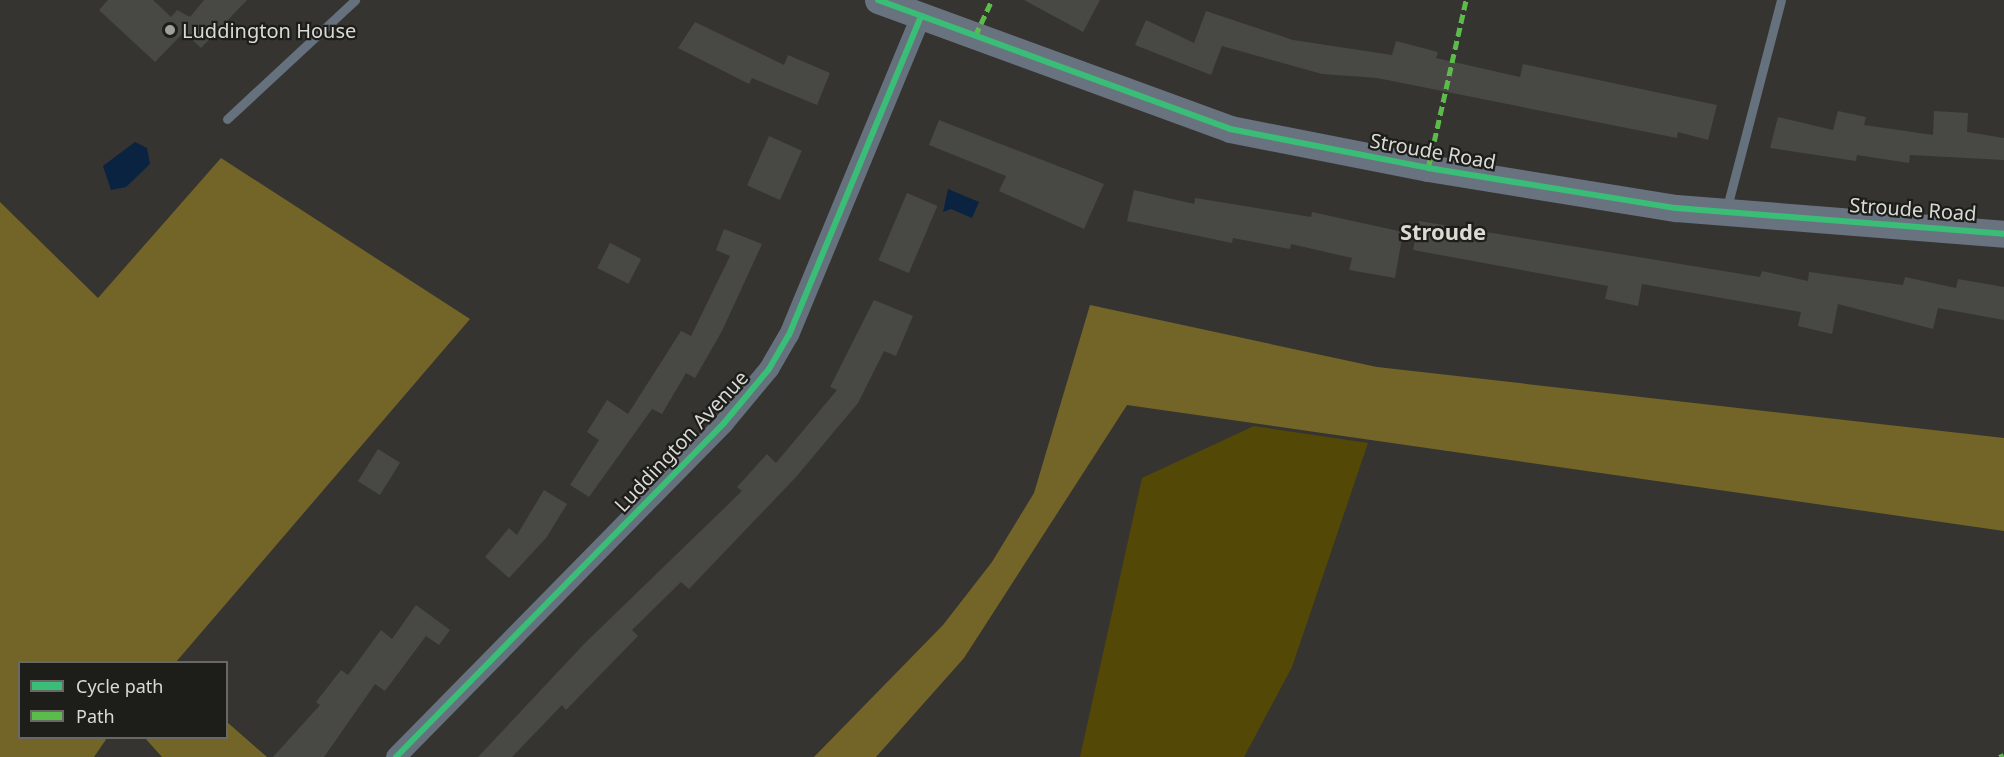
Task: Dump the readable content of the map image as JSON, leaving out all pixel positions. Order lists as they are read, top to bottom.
{
  "streets": {
    "street": ["Stroude Road", "Luddington Avenue"]
  },
  "crossings": [
    ["Stroude Road", "Luddington Avenue"]
  ],
  "districts": ["Stroude"],
  "places": ["Luddington House"],
  "legend": ["Cycle path", "Path"]
}
